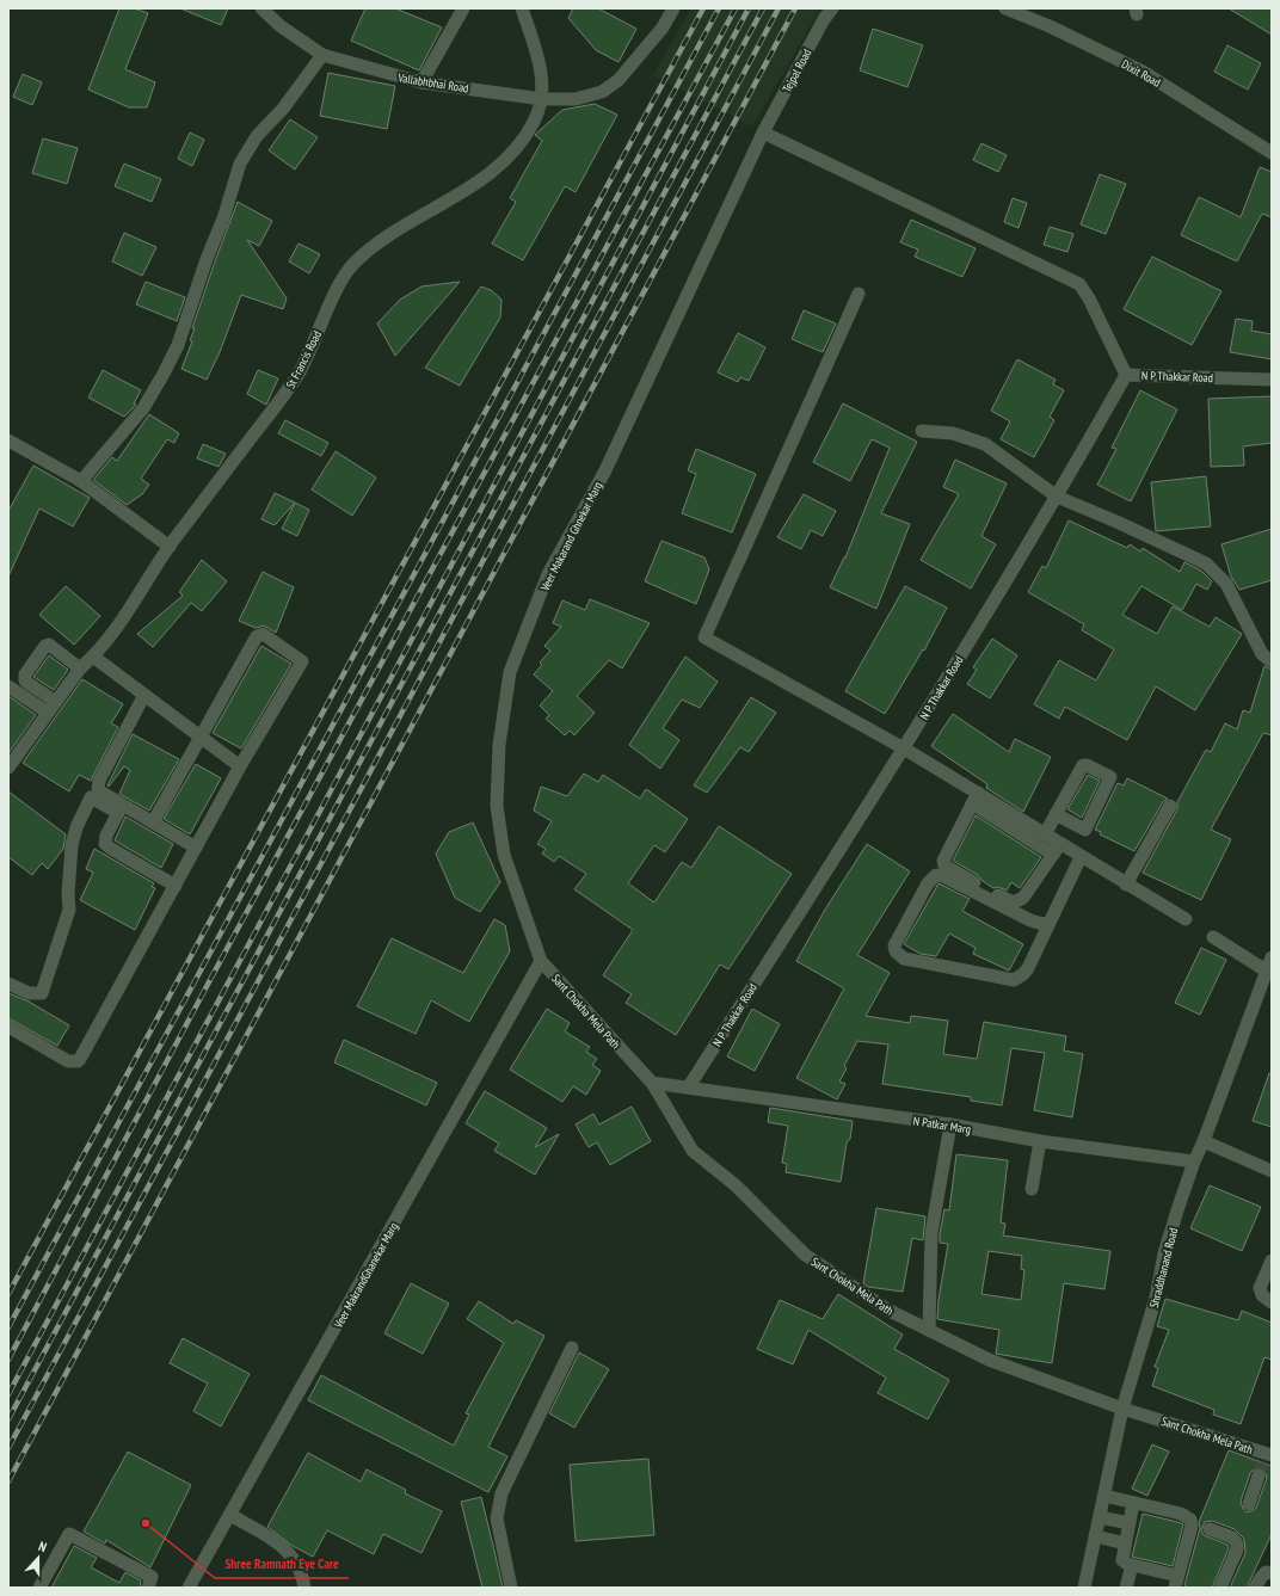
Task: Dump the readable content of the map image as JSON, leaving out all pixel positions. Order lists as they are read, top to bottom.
{
  "streets": {
    "street": [
      "Tejpal Road",
      "Dixit Road",
      "Vallabhbhai Road",
      "St Francis Road",
      "N P Thakkar Road",
      "Veer Makarand Ghnekar Marg",
      "Sant Chokha Mela Path",
      "N Patkar Marg",
      "Shraddhanand Road",
      "Veer MakrandGhanekar Marg"
    ]
  },
  "crossings": [
    ["Tejpal Road", "Veer Makarand Ghnekar Marg"],
    ["Vallabhbhai Road", "St Francis Road"],
    ["N P Thakkar Road", "N Patkar Marg"],
    ["Veer Makarand Ghnekar Marg", "Sant Chokha Mela Path"],
    ["Veer Makarand Ghnekar Marg", "Veer MakrandGhanekar Marg"],
    ["Sant Chokha Mela Path", "Shraddhanand Road"],
    ["Sant Chokha Mela Path", "Veer MakrandGhanekar Marg"],
    ["N Patkar Marg", "Shraddhanand Road"]
  ],
  "places": ["Shree Ramnath Eye Care"],
  "north": "top"
}
